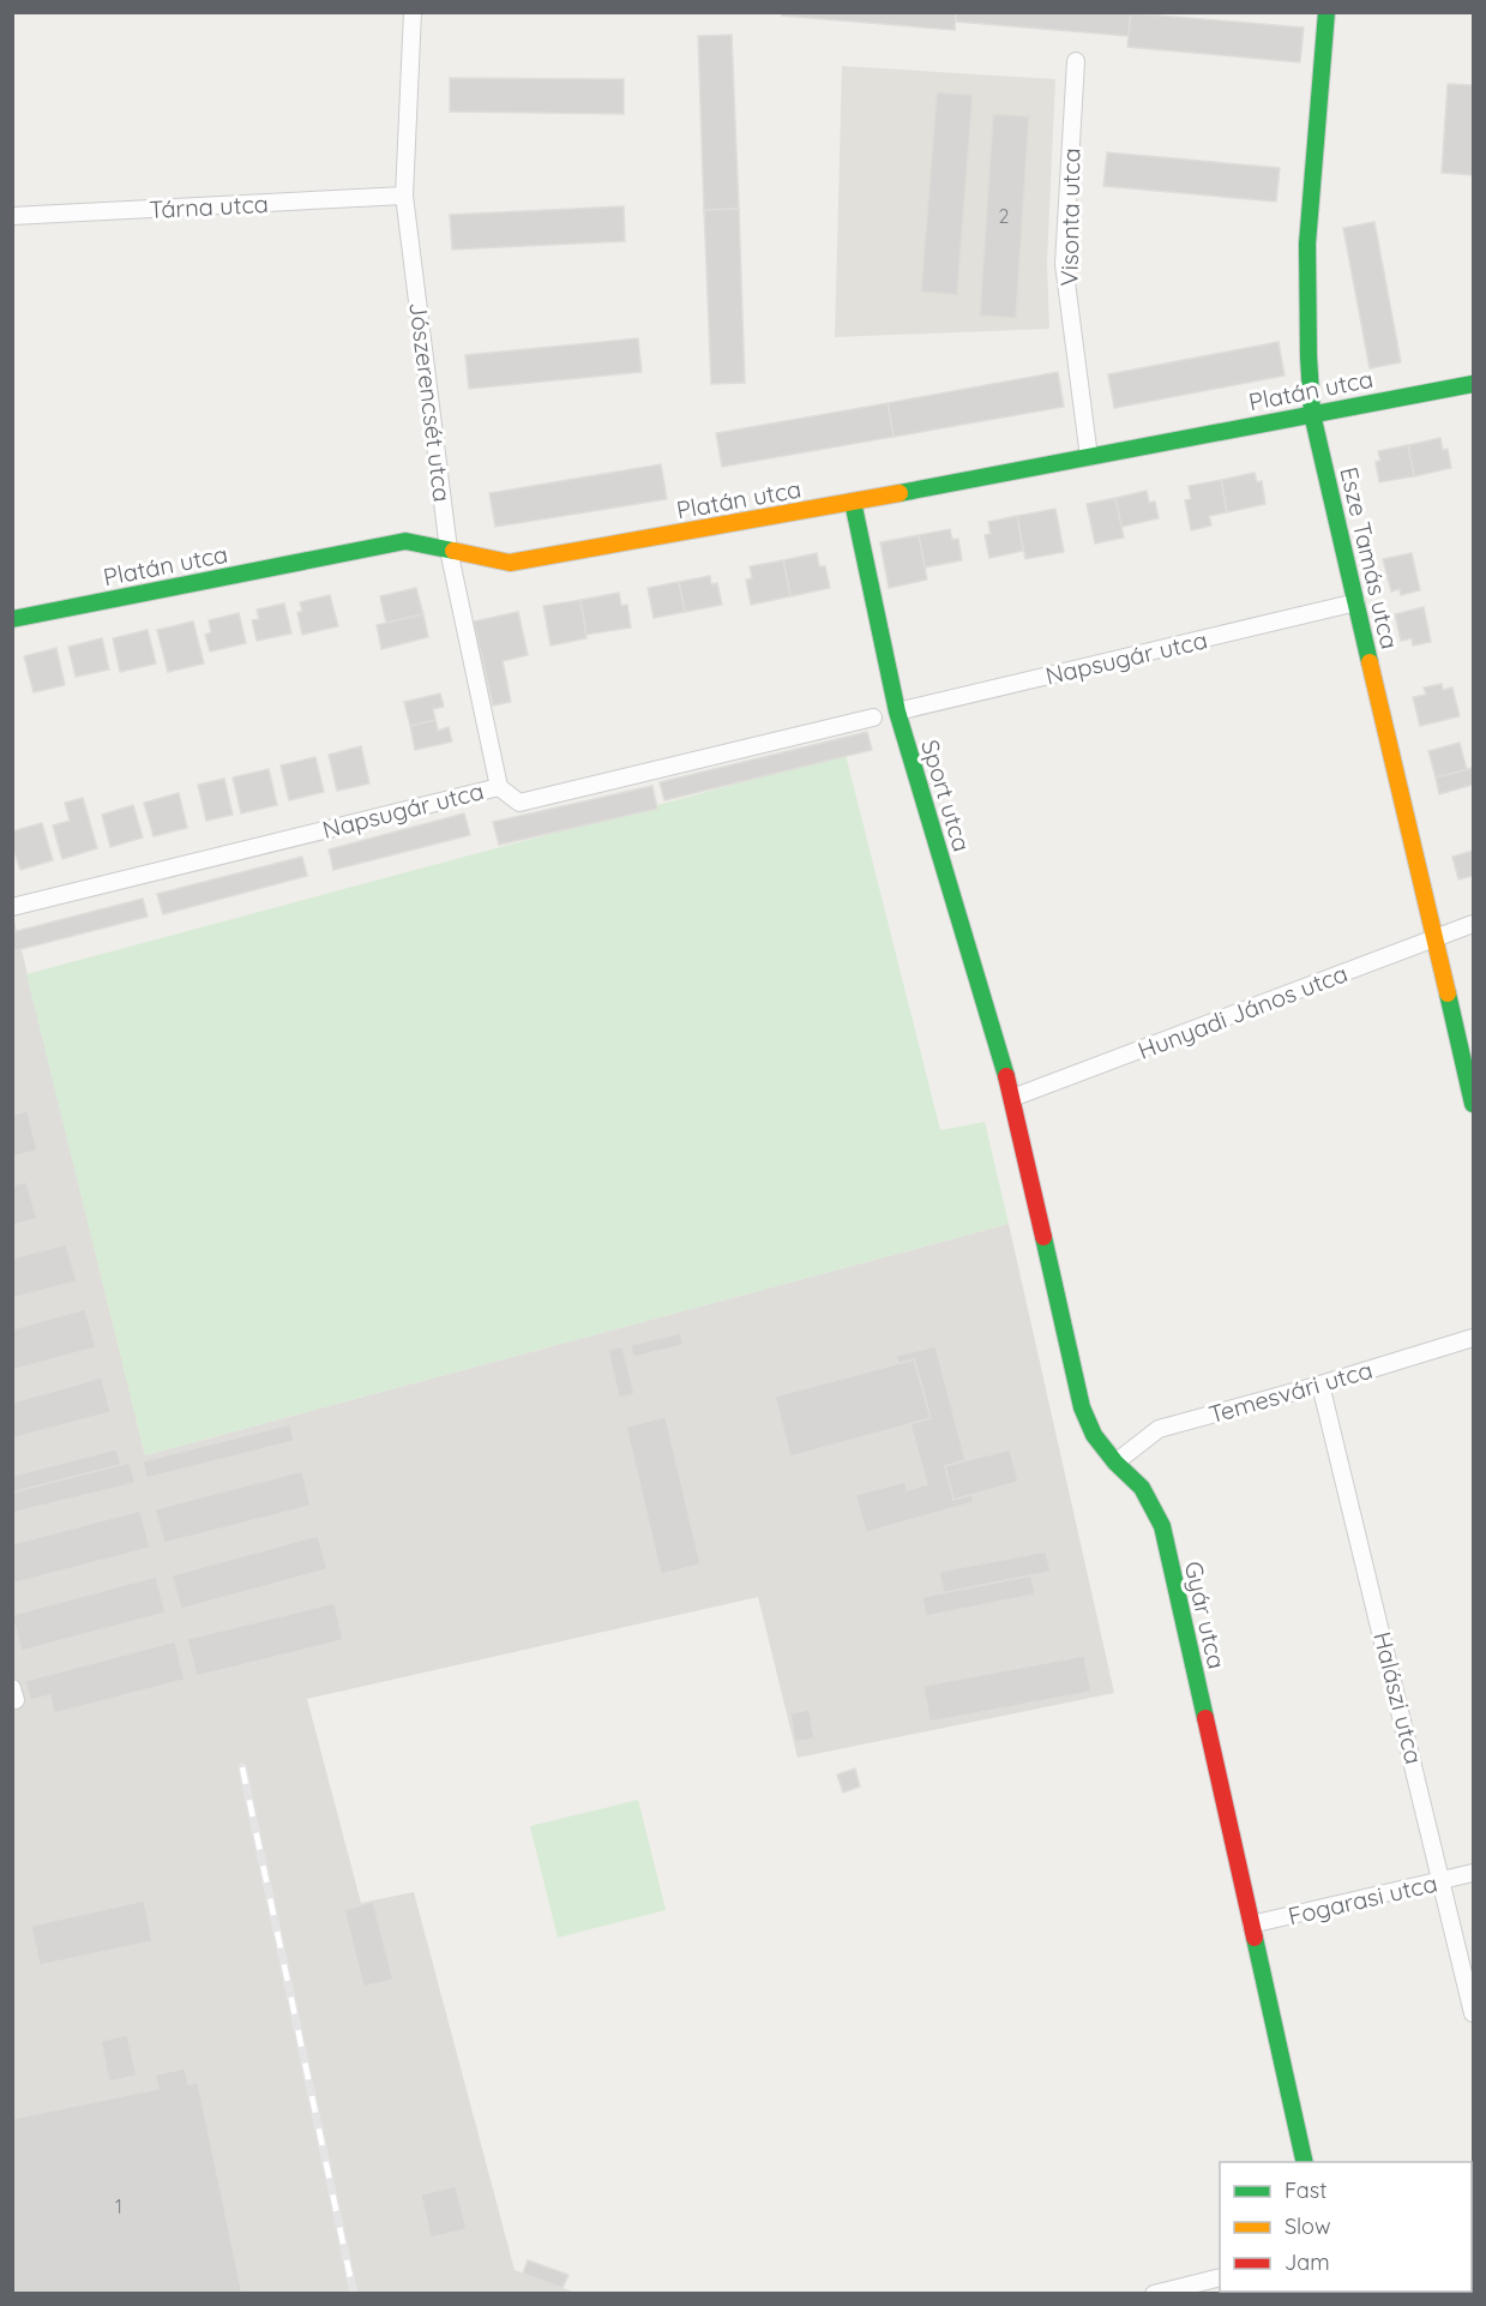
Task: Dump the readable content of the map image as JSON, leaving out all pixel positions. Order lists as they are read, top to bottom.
{
  "streets": {
    "street": [
      "Tárna utca",
      "Visonta utca",
      "Platán utca",
      "Jószerencsét utca",
      "Esze Tamás utca",
      "Napsugár utca",
      "Sport utca",
      "Hunyadi János utca",
      "Temesvári utca",
      "Gyár utca",
      "Halászi utca",
      "Fogarasi utca"
    ]
  },
  "crossings": [
    ["Tárna utca", "Jószerencsét utca"],
    ["Visonta utca", "Platán utca"],
    ["Platán utca", "Jószerencsét utca"],
    ["Platán utca", "Esze Tamás utca"],
    ["Platán utca", "Sport utca"],
    ["Jószerencsét utca", "Napsugár utca"],
    ["Esze Tamás utca", "Napsugár utca"],
    ["Esze Tamás utca", "Hunyadi János utca"],
    ["Napsugár utca", "Sport utca"],
    ["Sport utca", "Hunyadi János utca"],
    ["Sport utca", "Gyár utca"],
    ["Hunyadi János utca", "Gyár utca"],
    ["Temesvári utca", "Gyár utca"],
    ["Temesvári utca", "Halászi utca"],
    ["Gyár utca", "Fogarasi utca"],
    ["Halászi utca", "Fogarasi utca"]
  ],
  "house_numbers": ["2", "1"],
  "legend": ["Fast", "Slow", "Jam"]
}
